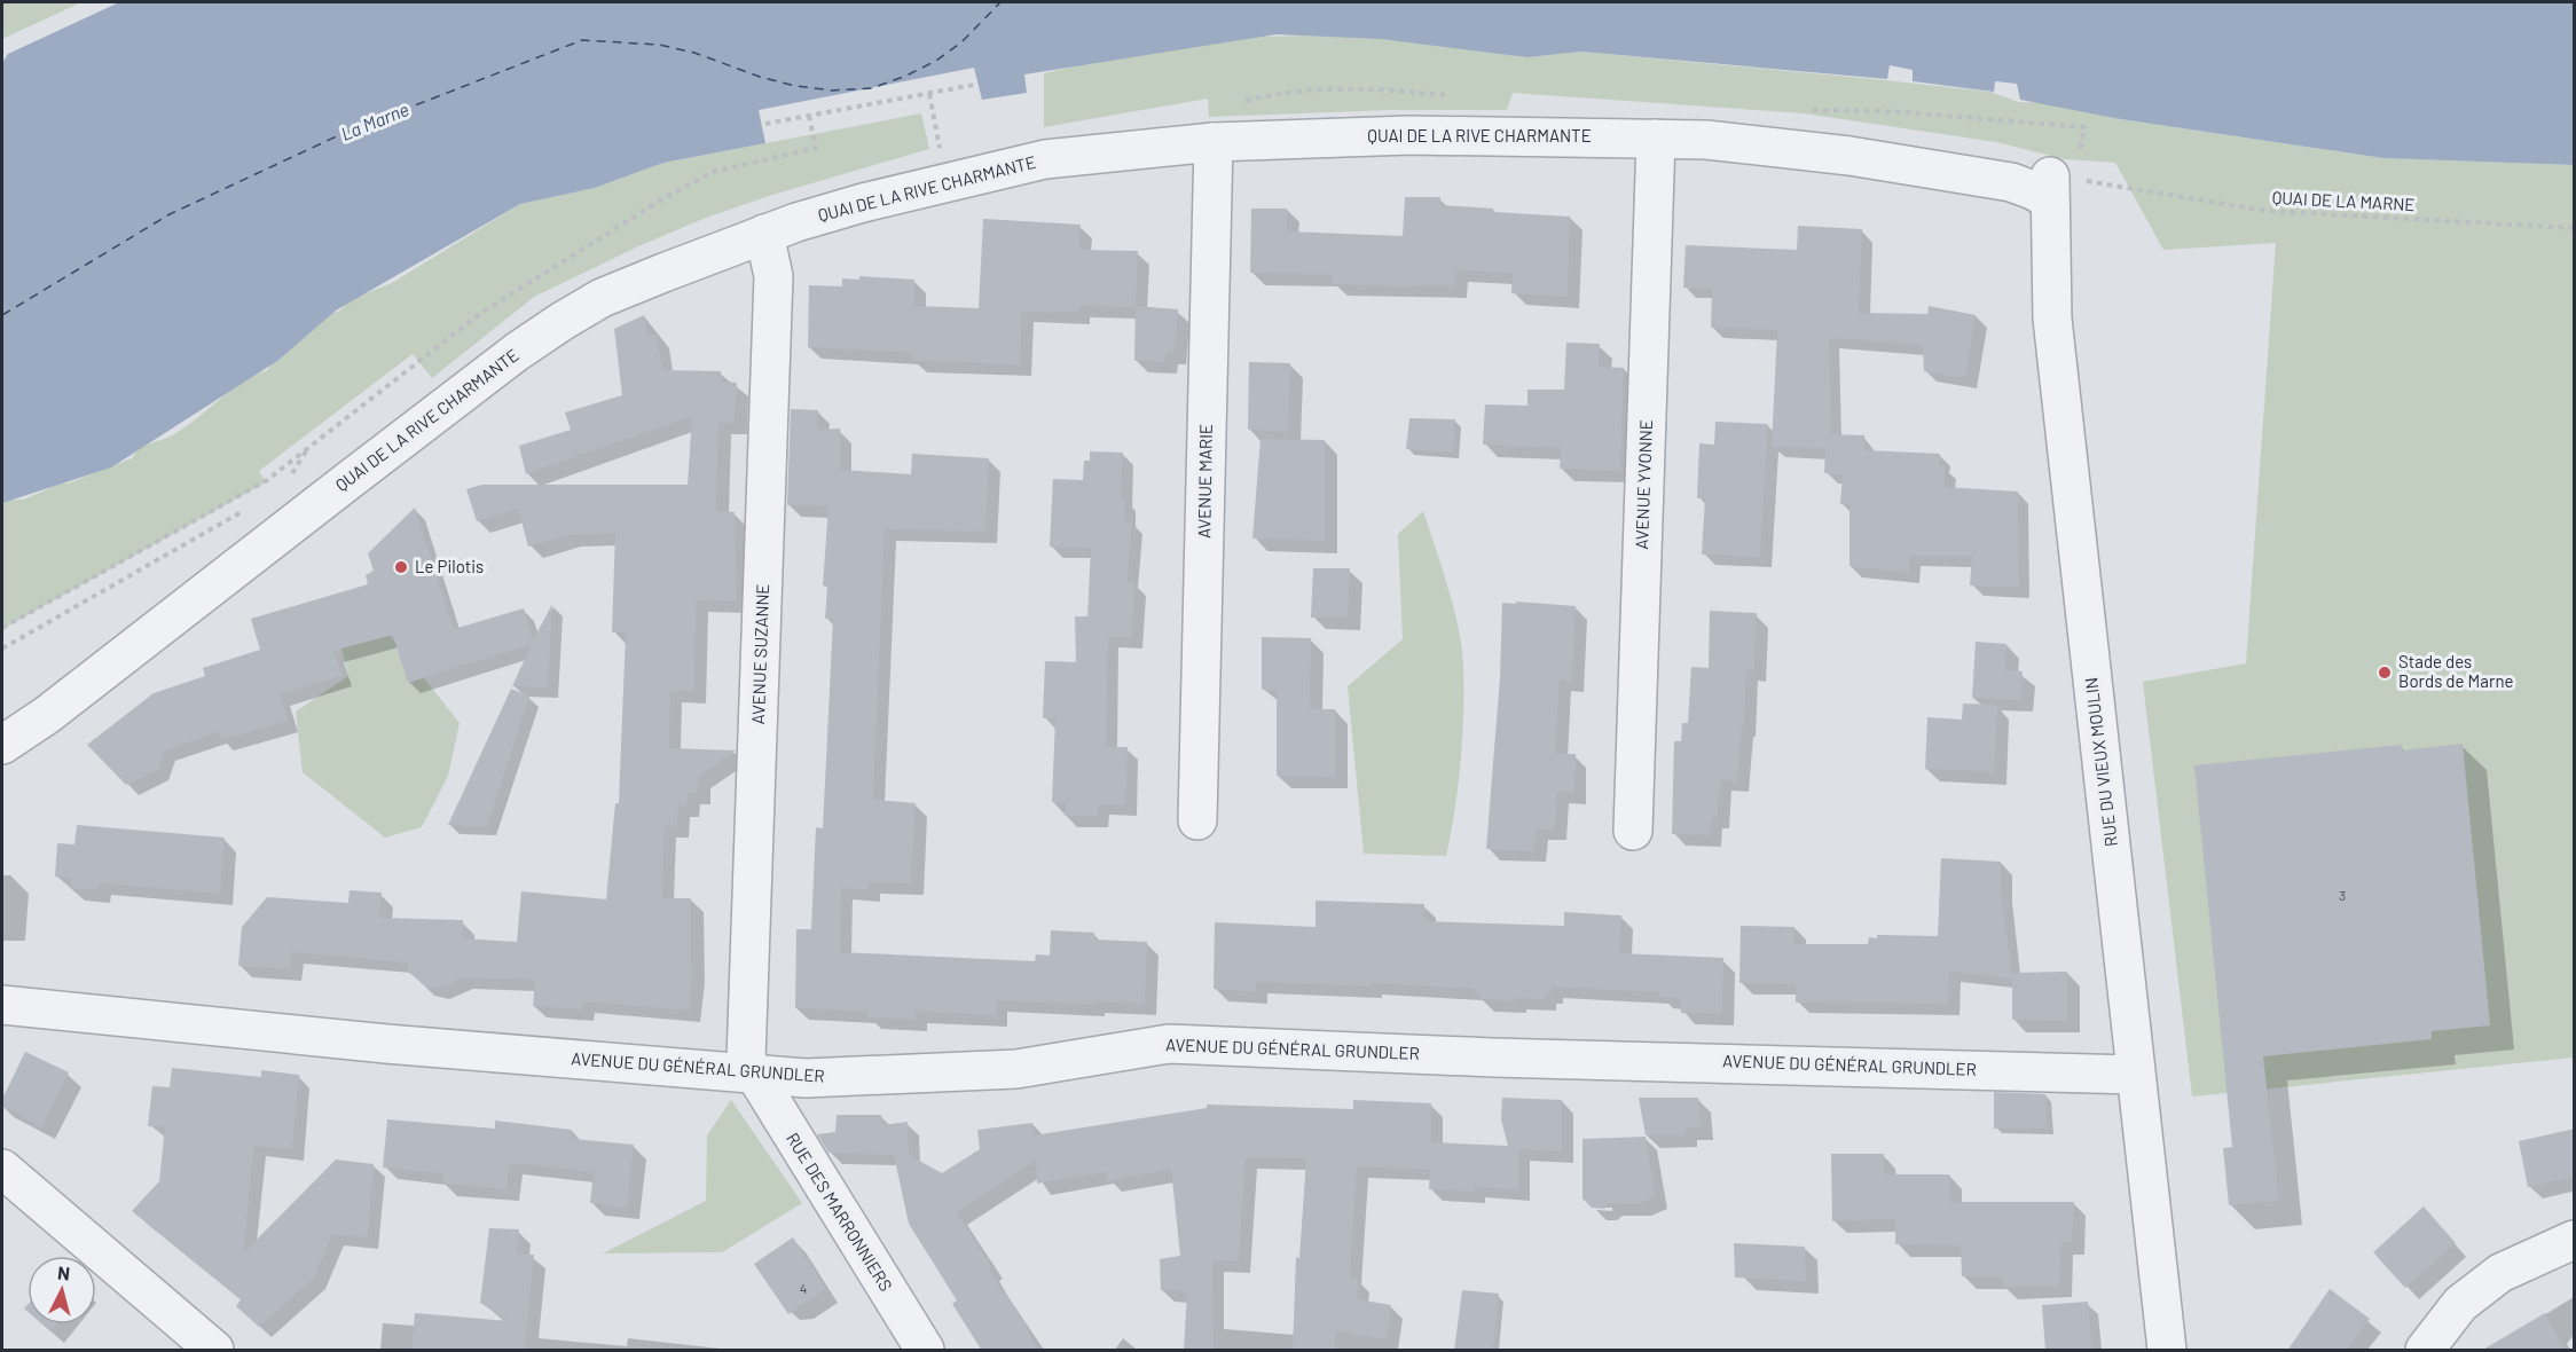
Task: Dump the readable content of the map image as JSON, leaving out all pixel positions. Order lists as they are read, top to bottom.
{
  "streets": {
    "street": [
      "QUAI DE LA RIVE CHARMANTE",
      "AVENUE MARIE",
      "AVENUE YVONNE",
      "AVENUE SUZANNE",
      "RUE DU VIEUX MOULIN",
      "AVENUE DU GÉNÉRAL GRUNDLER",
      "RUE DES MARRONNIERS"
    ],
    "path": ["QUAI DE LA MARNE"]
  },
  "crossings": [
    ["QUAI DE LA RIVE CHARMANTE", "QUAI DE LA MARNE"],
    ["QUAI DE LA RIVE CHARMANTE", "AVENUE MARIE"],
    ["QUAI DE LA RIVE CHARMANTE", "AVENUE YVONNE"],
    ["QUAI DE LA RIVE CHARMANTE", "AVENUE SUZANNE"],
    ["QUAI DE LA RIVE CHARMANTE", "RUE DU VIEUX MOULIN"],
    ["QUAI DE LA MARNE", "RUE DU VIEUX MOULIN"],
    ["AVENUE SUZANNE", "AVENUE DU GÉNÉRAL GRUNDLER"],
    ["AVENUE SUZANNE", "RUE DES MARRONNIERS"],
    ["RUE DU VIEUX MOULIN", "AVENUE DU GÉNÉRAL GRUNDLER"],
    ["AVENUE DU GÉNÉRAL GRUNDLER", "RUE DES MARRONNIERS"]
  ],
  "water": ["La Marne"],
  "places": ["Le Pilotis", "Stade des Bords de Marne"],
  "house_numbers": ["3", "4"],
  "north": "top"
}
